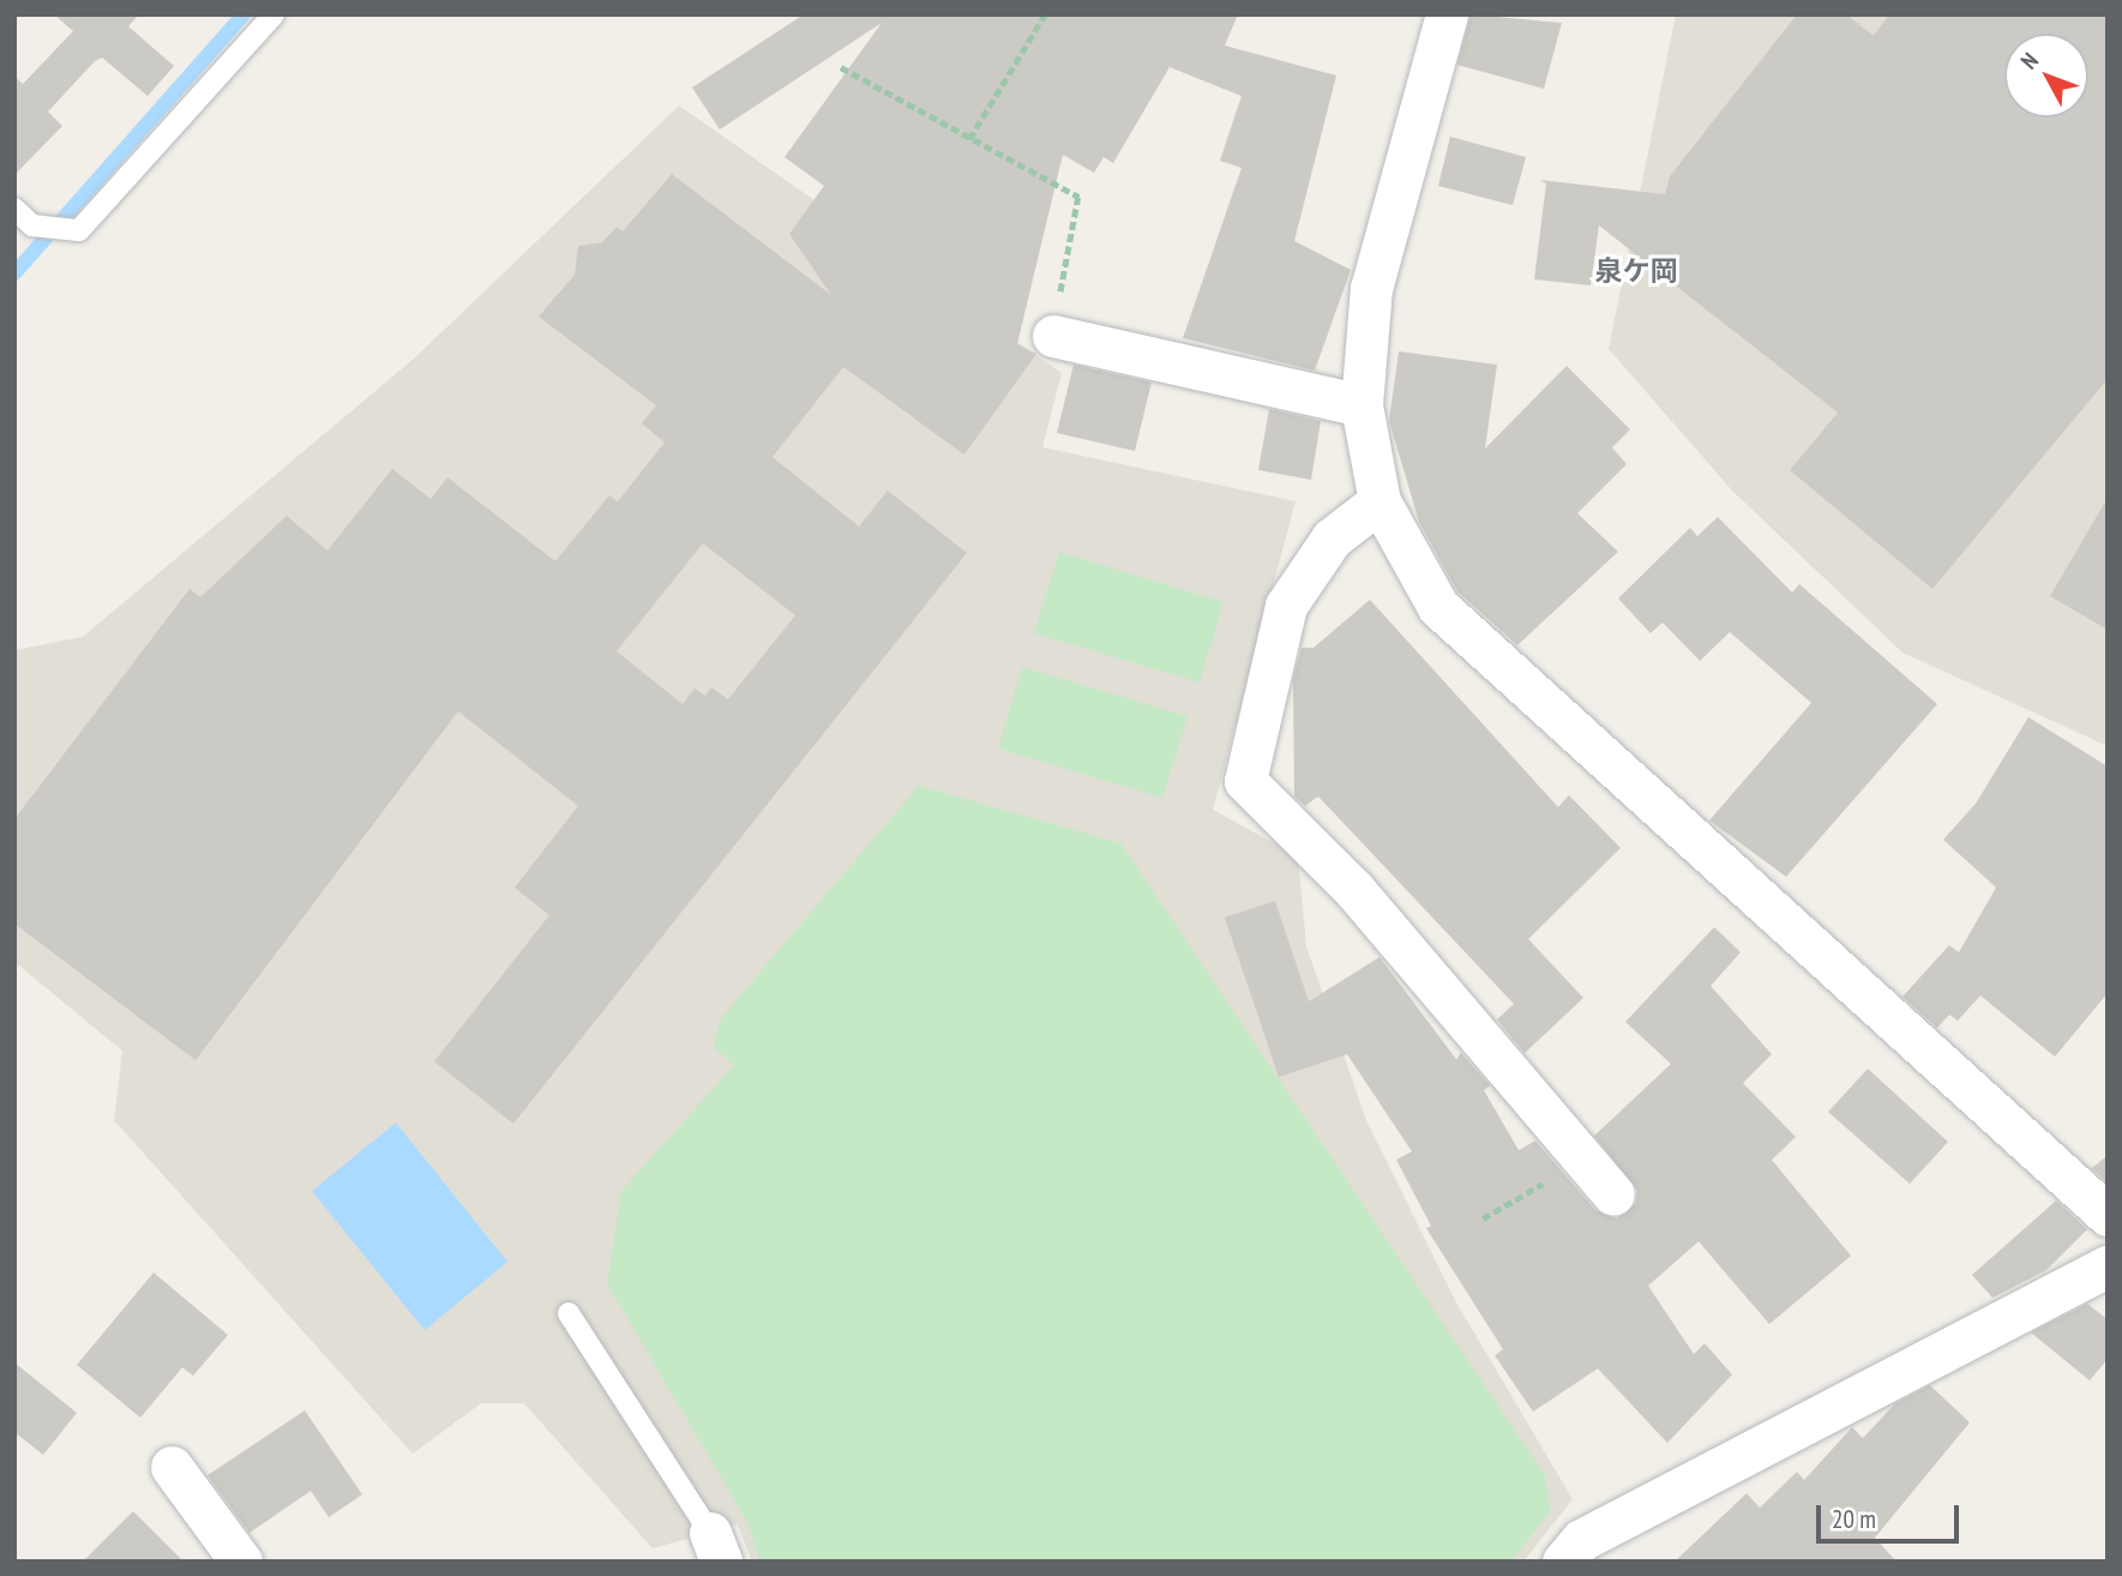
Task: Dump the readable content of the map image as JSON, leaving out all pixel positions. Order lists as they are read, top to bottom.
{
  "districts": ["泉ケ岡"],
  "scale_bar": "20 m",
  "north": "top left"
}
